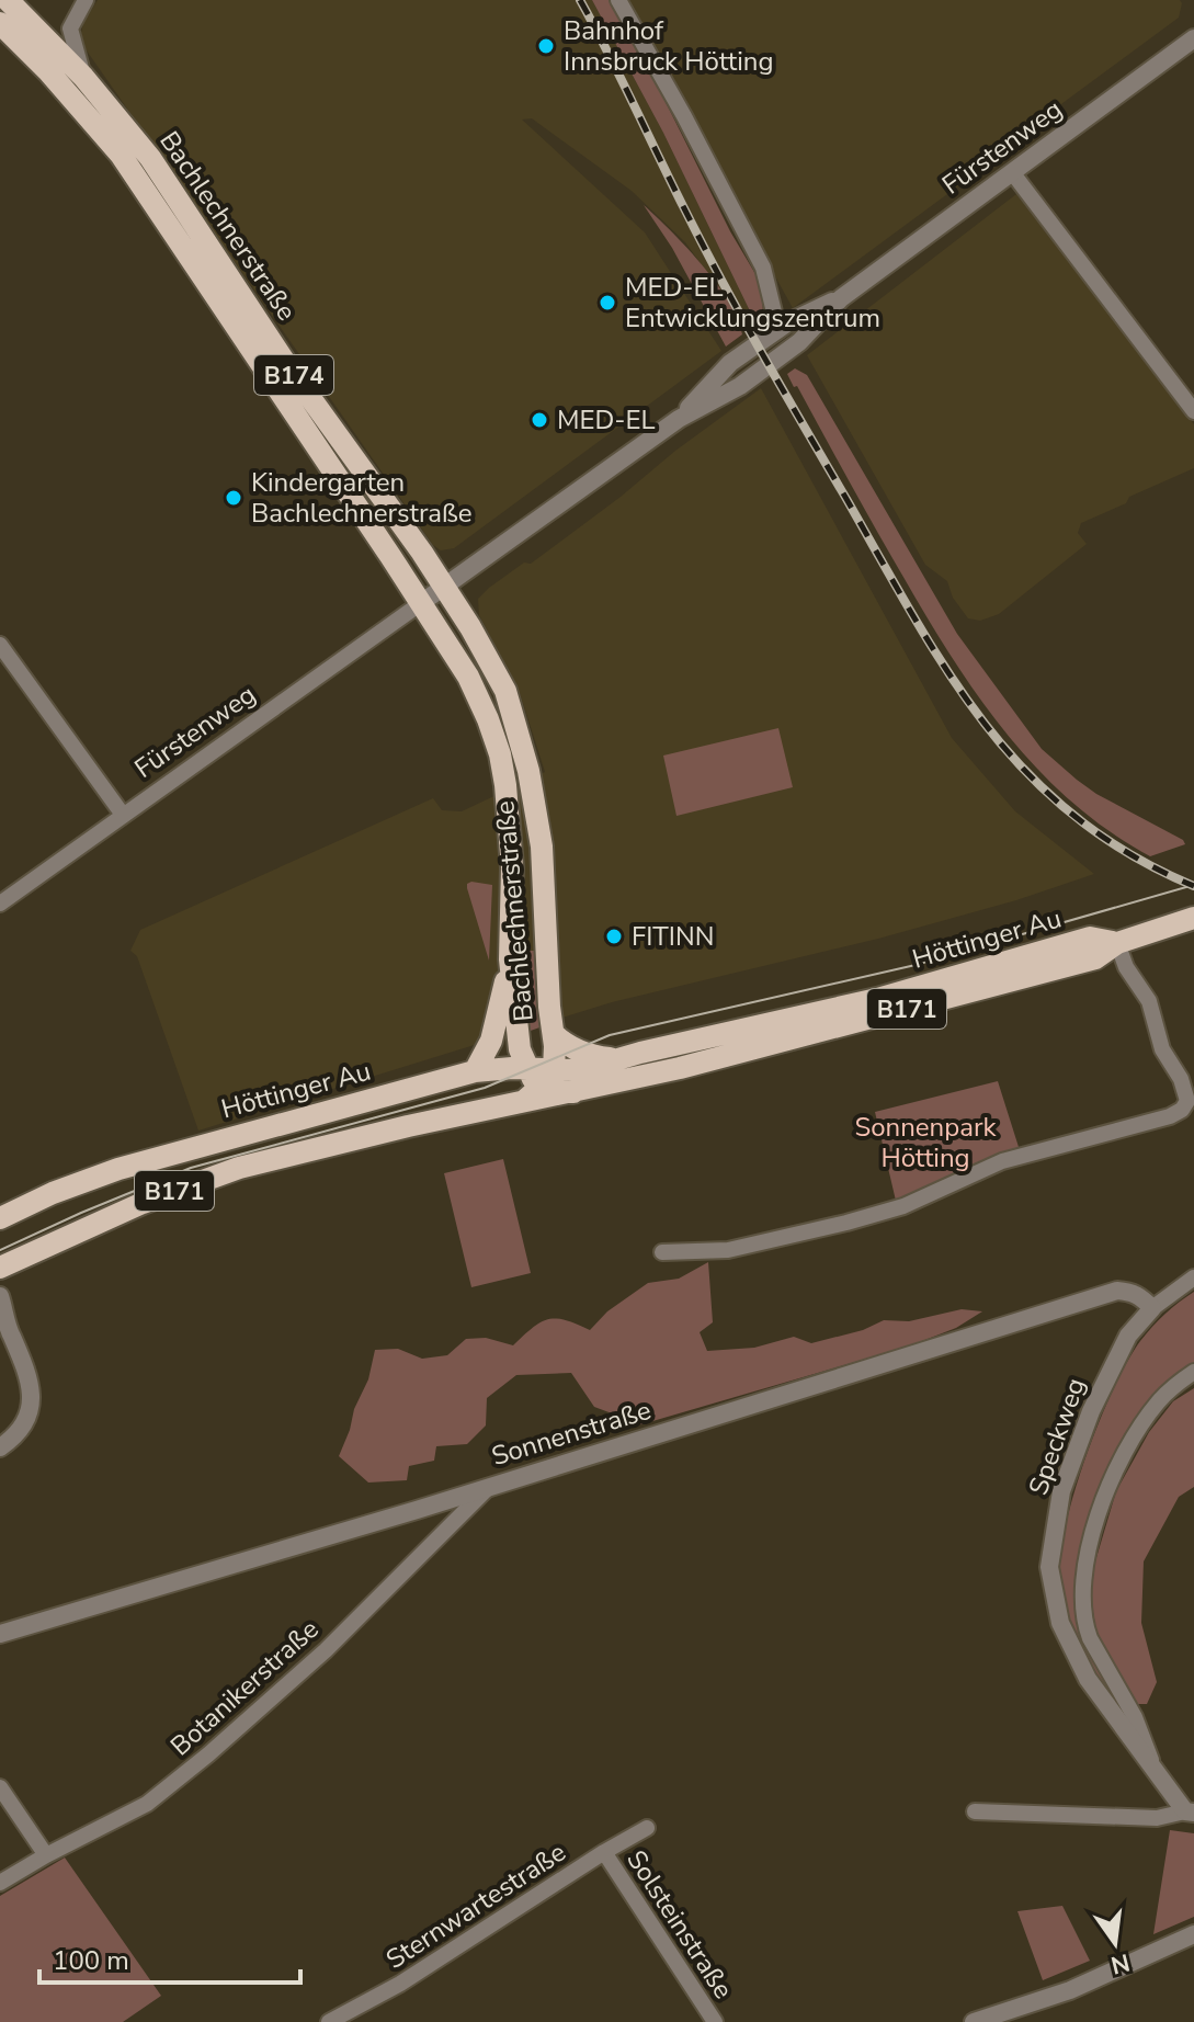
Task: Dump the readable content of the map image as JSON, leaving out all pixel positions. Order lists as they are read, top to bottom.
{
  "streets": {
    "main road": [
      "Bachlechnerstraße",
      "B174",
      "Höttinger Au",
      "B171"
    ],
    "street": [
      "Fürstenweg",
      "Sonnenstraße",
      "Speckweg",
      "Botanikerstraße",
      "Sternwartestraße",
      "Solsteinstraße"
    ]
  },
  "crossings": [
    ["Fürstenweg", "Bachlechnerstraße"],
    ["Bachlechnerstraße", "Höttinger Au"],
    ["Höttinger Au", "B171"],
    ["Sonnenstraße", "Speckweg"],
    ["Sonnenstraße", "Botanikerstraße"],
    ["Sternwartestraße", "Solsteinstraße"]
  ],
  "parks": ["Sonnenpark Hötting"],
  "places": [
    "Bahnhof Innsbruck Hötting",
    "MED-EL Entwicklungszentrum",
    "MED-EL",
    "Kindergarten Bachlechnerstraße",
    "FITINN"
  ],
  "scale_bar": "100 m",
  "north": "bottom"
}
